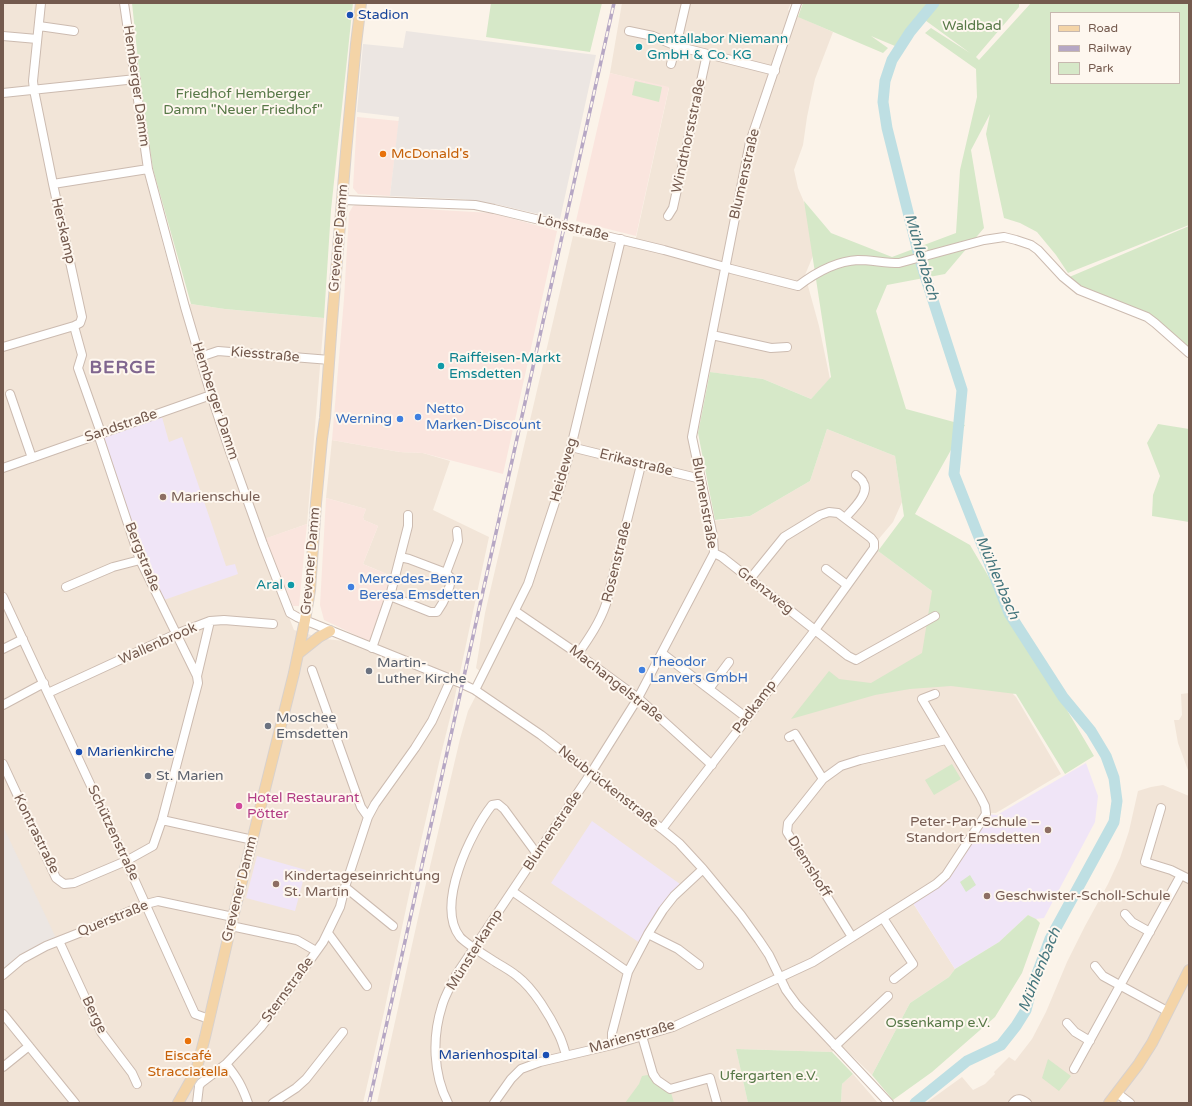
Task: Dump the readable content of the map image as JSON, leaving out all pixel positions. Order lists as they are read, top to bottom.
{
  "streets": {
    "main road": ["Grevener Damm"],
    "street": [
      "Hemberger Damm",
      "Windthorststraße",
      "Blumenstraße",
      "Lönsstraße",
      "Herskamp",
      "Kiesstraße",
      "Sandstraße",
      "Erikastraße",
      "Heideweg",
      "Bergstraße",
      "Rosenstraße",
      "Grenzweg",
      "Wallenbrook",
      "Machangelstraße",
      "Padkamp",
      "Neubrückenstraße",
      "Schützenstraße",
      "Kontrastraße",
      "Diemshoff",
      "Querstraße",
      "Münsterkamp",
      "Sternstraße",
      "Berge",
      "Marienstraße"
    ]
  },
  "crossings": [
    ["Hemberger Damm", "Grevener Damm"],
    ["Hemberger Damm", "Kiesstraße"],
    ["Hemberger Damm", "Sandstraße"],
    ["Hemberger Damm", "Neubrückenstraße"],
    ["Blumenstraße", "Lönsstraße"],
    ["Blumenstraße", "Erikastraße"],
    ["Blumenstraße", "Grenzweg"],
    ["Blumenstraße", "Machangelstraße"],
    ["Blumenstraße", "Neubrückenstraße"],
    ["Blumenstraße", "Münsterkamp"],
    ["Lönsstraße", "Grevener Damm"],
    ["Lönsstraße", "Heideweg"],
    ["Herskamp", "Bergstraße"],
    ["Grevener Damm", "Kiesstraße"],
    ["Grevener Damm", "Neubrückenstraße"],
    ["Grevener Damm", "Schützenstraße"],
    ["Grevener Damm", "Querstraße"],
    ["Sandstraße", "Bergstraße"],
    ["Erikastraße", "Heideweg"],
    ["Erikastraße", "Rosenstraße"],
    ["Heideweg", "Machangelstraße"],
    ["Heideweg", "Neubrückenstraße"],
    ["Bergstraße", "Wallenbrook"],
    ["Rosenstraße", "Machangelstraße"],
    ["Grenzweg", "Padkamp"],
    ["Wallenbrook", "Schützenstraße"],
    ["Machangelstraße", "Padkamp"],
    ["Padkamp", "Neubrückenstraße"],
    ["Neubrückenstraße", "Sternstraße"],
    ["Neubrückenstraße", "Marienstraße"],
    ["Schützenstraße", "Kontrastraße"],
    ["Schützenstraße", "Querstraße"],
    ["Querstraße", "Sternstraße"],
    ["Querstraße", "Berge"]
  ],
  "districts": ["BERGE"],
  "water": ["Mühlenbach"],
  "parks": [
    "Waldbad",
    "Friedhof Hemberger Damm \"Neuer Friedhof\"",
    "Ossenkamp e.V.",
    "Ufergarten e.V."
  ],
  "places": [
    "Stadion",
    "Dentallabor Niemann GmbH & Co. KG",
    "McDonald's",
    "Raiffeisen-Markt Emsdetten",
    "Netto Marken-Discount",
    "Werning",
    "Marienschule",
    "Aral",
    "Mercedes-Benz Beresa Emsdetten",
    "Theodor Lanvers GmbH",
    "Martin- Luther Kirche",
    "Moschee Emsdetten",
    "Marienkirche",
    "St. Marien",
    "Hotel Restaurant Pötter",
    "Peter-Pan-Schule – Standort Emsdetten",
    "Kindertageseinrichtung St. Martin",
    "Geschwister-Scholl-Schule",
    "Eiscafé Stracciatella",
    "Marienhospital"
  ],
  "legend": ["Road", "Railway", "Park"]
}
